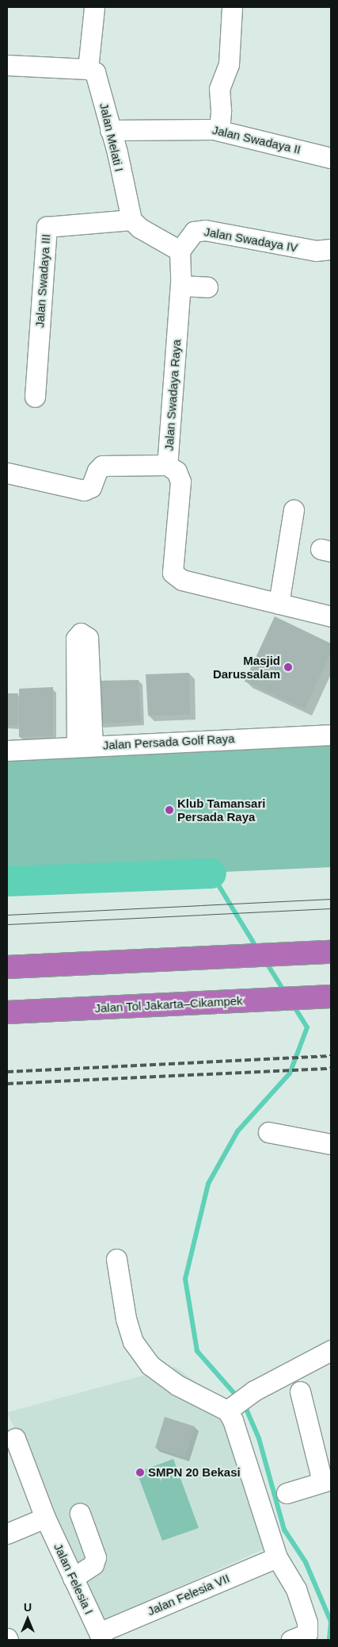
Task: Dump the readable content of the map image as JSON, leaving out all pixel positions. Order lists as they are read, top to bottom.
{
  "streets": {
    "highway": ["Jalan Tol Jakarta–Cikampek"],
    "street": [
      "Jalan Melati I",
      "Jalan Swadaya II",
      "Jalan Swadaya IV",
      "Jalan Swadaya III",
      "Jalan Swadaya Raya",
      "Jalan Persada Golf Raya",
      "Jalan Felesia I",
      "Jalan Felesia VII"
    ]
  },
  "crossings": [
    ["Jalan Melati I", "Jalan Swadaya II"],
    ["Jalan Melati I", "Jalan Swadaya III"],
    ["Jalan Swadaya IV", "Jalan Swadaya Raya"],
    ["Jalan Felesia I", "Jalan Felesia VII"]
  ],
  "places": ["Masjid Darussalam", "Klub Tamansari Persada Raya", "SMPN 20 Bekasi"],
  "north": "top"
}
